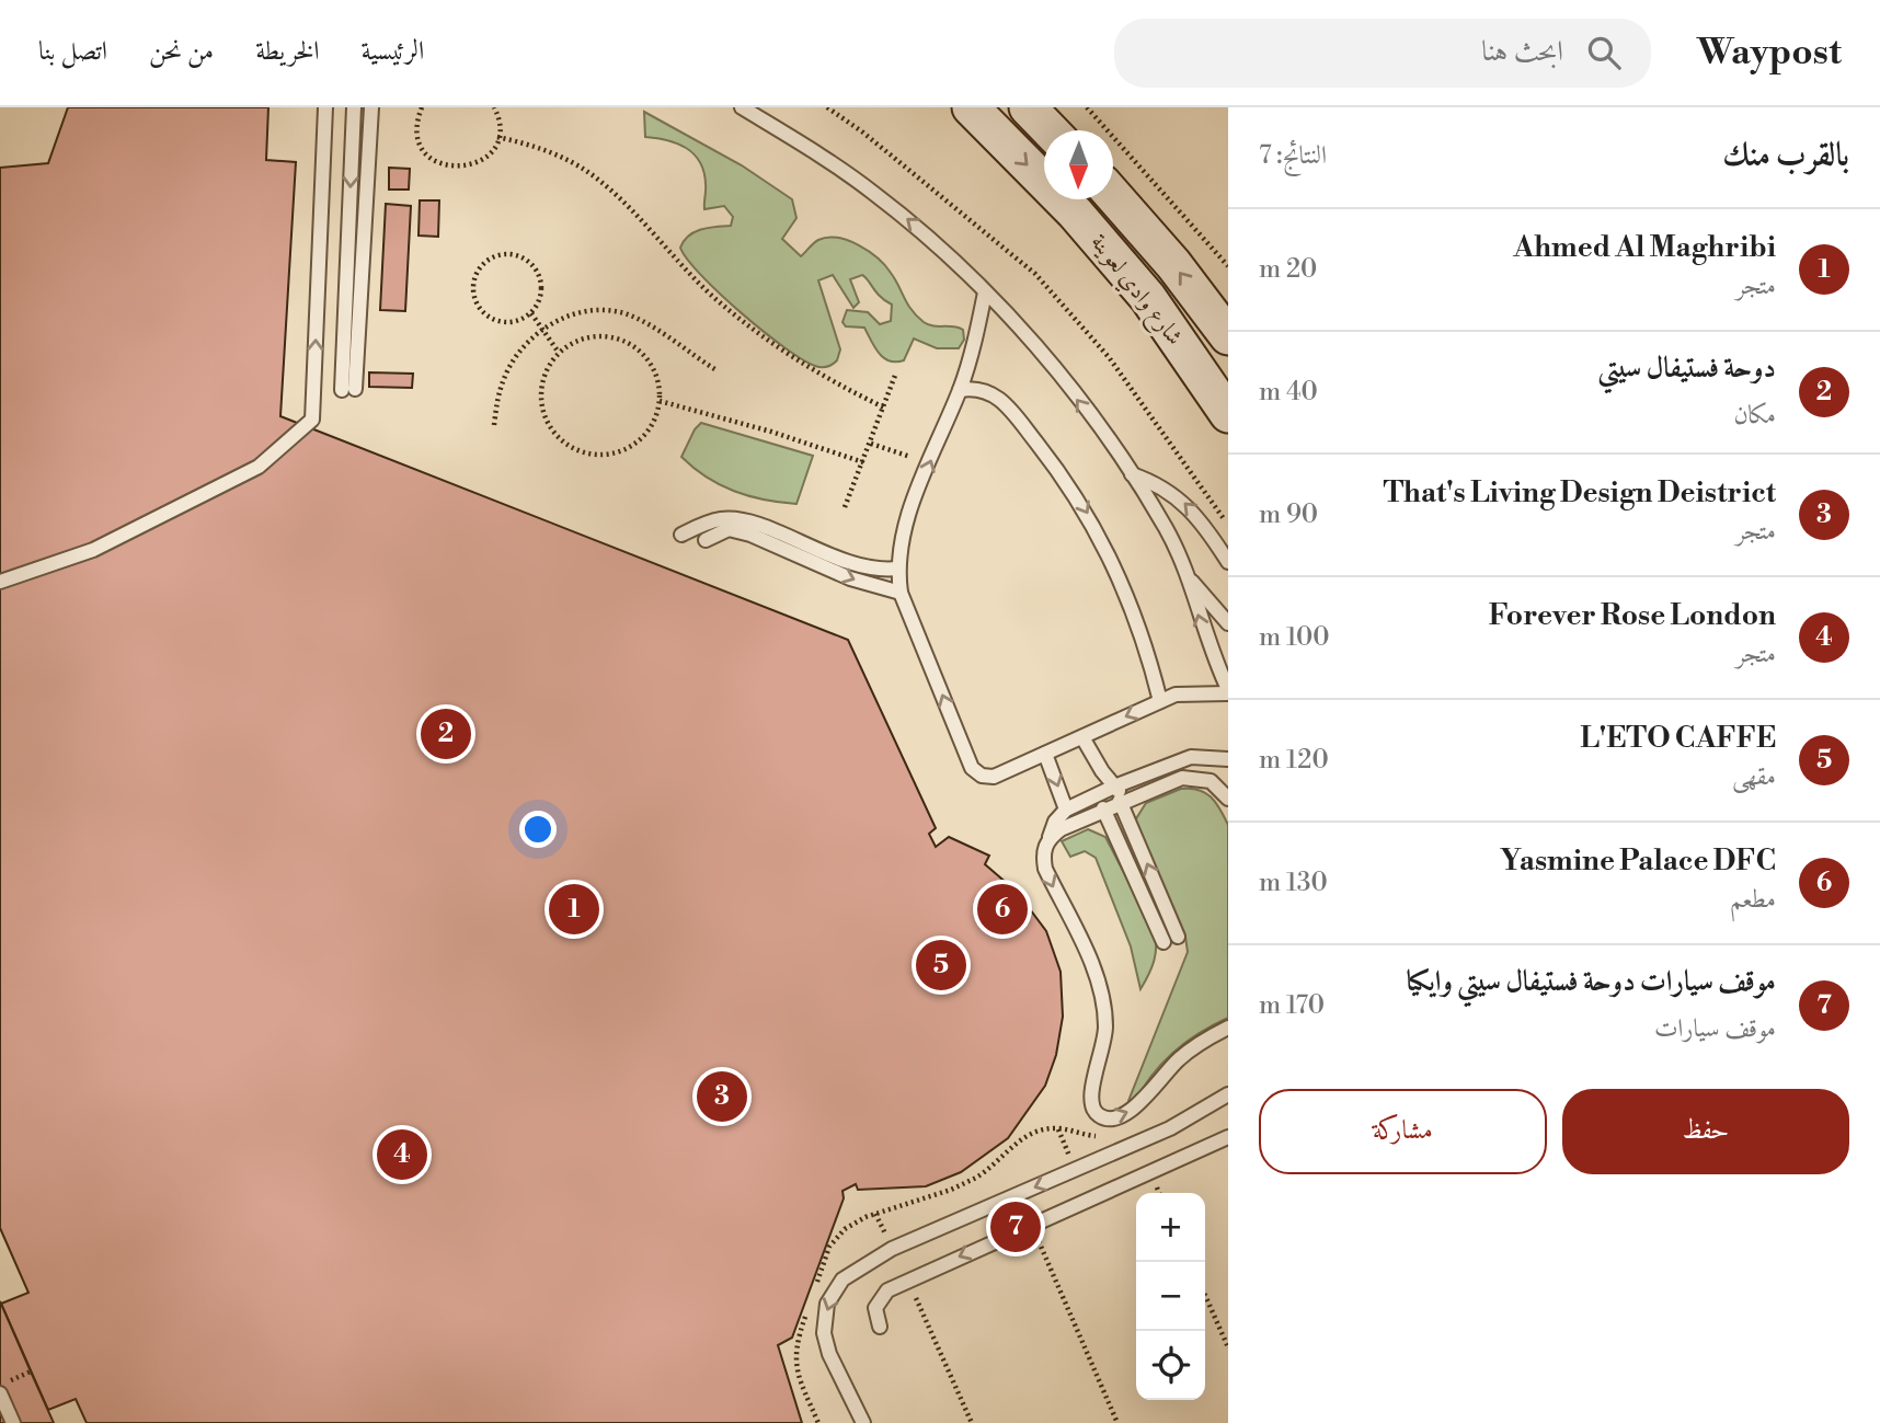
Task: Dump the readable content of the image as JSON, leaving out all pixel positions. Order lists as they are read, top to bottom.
{
  "streets": {
    "main road": ["شارع وادي لعوينة"]
  },
  "north": "bottom",
  "page": {
    "header": "Waypost",
    "search": "ابحث هنا",
    "nav": [
      "الرئيسية",
      "الخريطة",
      "من نحن",
      "اتصل بنا"
    ],
    "heading": ["بالقرب منك", "النتائج: 7"],
    "list": [
      {
        "mark": "1",
        "name": "Ahmed Al Maghribi",
        "note": "متجر",
        "value": "20 m"
      },
      {
        "mark": "2",
        "name": "دوحة فستيفال سيتي",
        "note": "مكان",
        "value": "40 m"
      },
      {
        "mark": "3",
        "name": "That's Living Design Deistrict",
        "note": "متجر",
        "value": "90 m"
      },
      {
        "mark": "4",
        "name": "Forever Rose London",
        "note": "متجر",
        "value": "100 m"
      },
      {
        "mark": "5",
        "name": "L'ETO CAFFE",
        "note": "مقهى",
        "value": "120 m"
      },
      {
        "mark": "6",
        "name": "Yasmine Palace DFC",
        "note": "مطعم",
        "value": "130 m"
      },
      {
        "mark": "7",
        "name": "موقف سيارات دوحة فستيفال سيتي وايكيا",
        "note": "موقف سيارات",
        "value": "170 m"
      }
    ],
    "pins": [
      "2",
      "1",
      "6",
      "5",
      "3",
      "4",
      "7"
    ],
    "buttons": ["حفظ", "مشاركة"],
    "map_buttons": ["+", "−"]
  }
}
